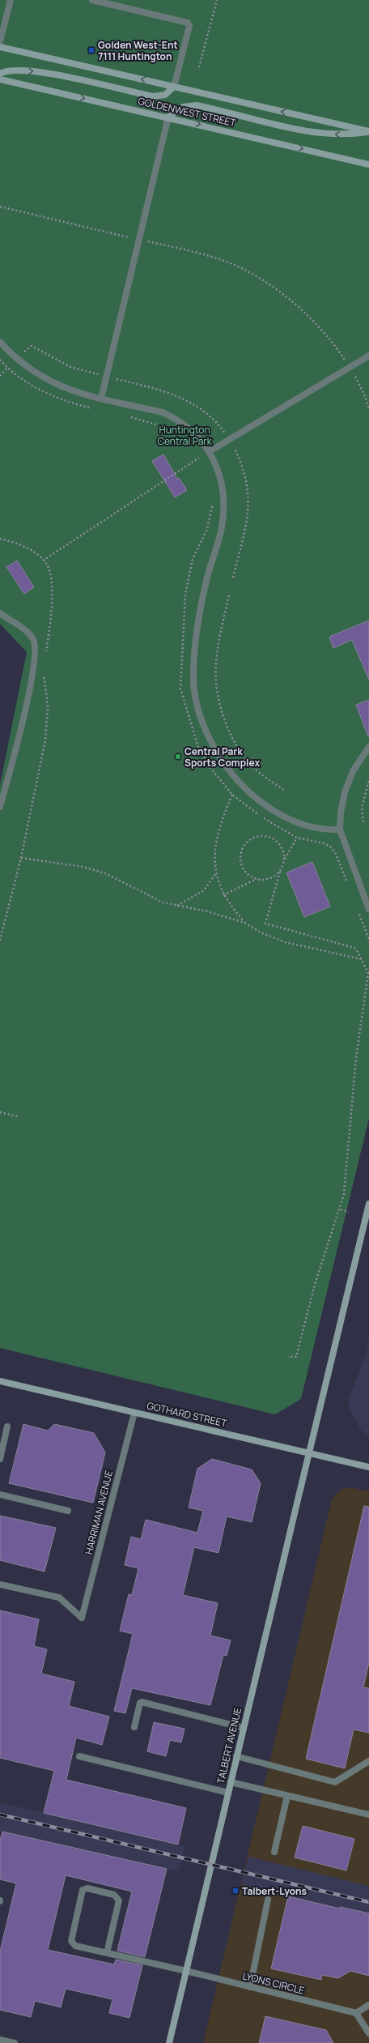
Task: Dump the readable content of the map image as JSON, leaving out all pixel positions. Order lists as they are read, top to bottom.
{
  "streets": {
    "street": [
      "GOLDENWEST STREET",
      "GOTHARD STREET",
      "HARRIMAN AVENUE",
      "TALBERT AVENUE",
      "LYONS CIRCLE"
    ]
  },
  "crossings": [
    ["GOTHARD STREET", "HARRIMAN AVENUE"],
    ["GOTHARD STREET", "TALBERT AVENUE"],
    ["TALBERT AVENUE", "LYONS CIRCLE"]
  ],
  "parks": ["Huntington Central Park"],
  "places": {
    "transit": ["Golden West-Ent 7111 Huntington", "Talbert-Lyons"],
    "other": ["Central Park Sports Complex"]
  }
}
